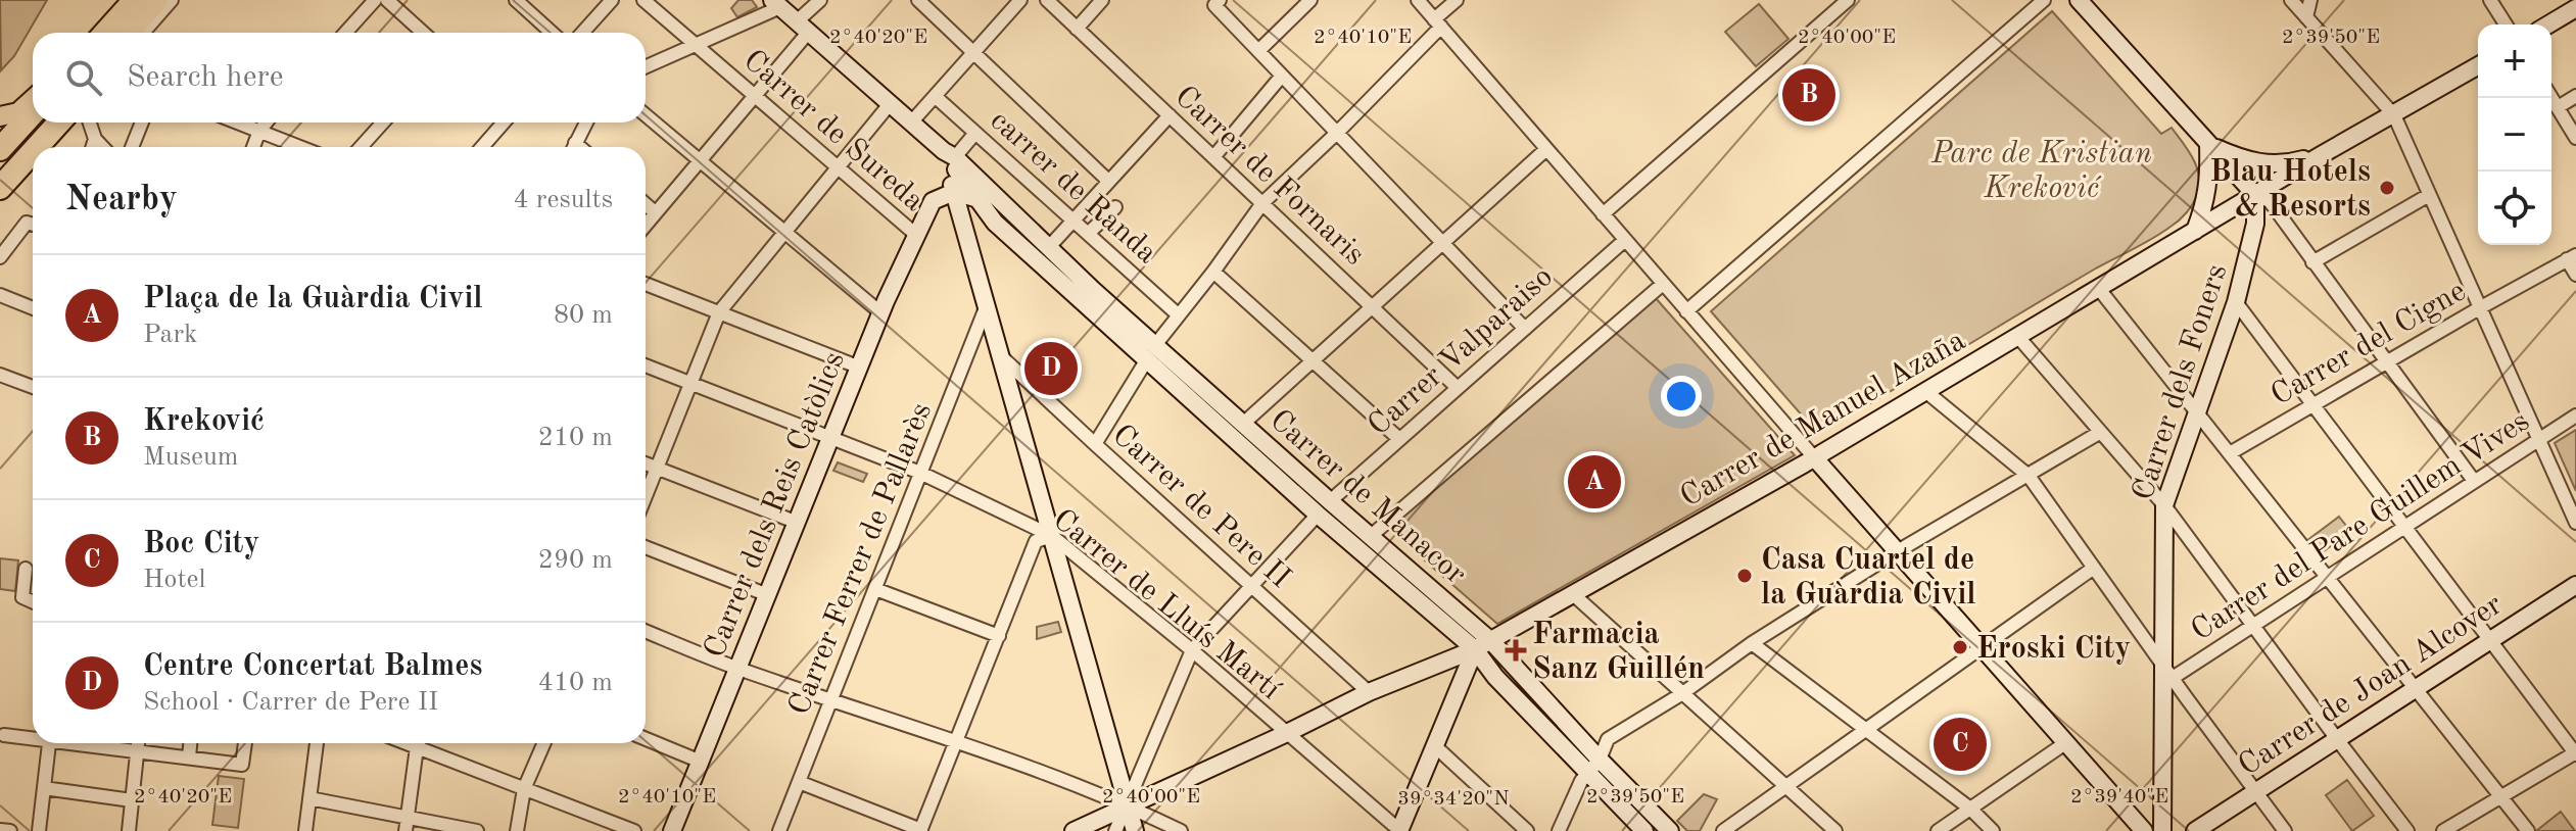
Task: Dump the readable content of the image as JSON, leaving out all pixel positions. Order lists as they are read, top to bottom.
{
  "streets": {
    "street": [
      "Carrer de Sureda",
      "Carrer de Fornaris",
      "carrer de Randa",
      "Carrer del Cigne",
      "Carrer Valparaiso",
      "Carrer dels Foners",
      "Carrer de Manuel Azaña",
      "Carrer de Manacor",
      "Carrer dels Reis Catòlics",
      "Carrer de Pere II",
      "Carrer del Pare Guillem Vives",
      "Carrer Ferrer de Pallarès",
      "Carrer de Lluís Martí",
      "Carrer de Joan Alcover"
    ]
  },
  "crossings": [
    ["Carrer de Sureda", "Carrer dels Reis Catòlics"],
    ["Carrer de Fornaris", "Carrer Valparaiso"],
    ["Carrer Valparaiso", "Carrer de Manacor"],
    ["Carrer dels Foners", "Carrer de Manuel Azaña"],
    ["Carrer dels Foners", "Carrer del Pare Guillem Vives"],
    ["Carrer de Manuel Azaña", "Carrer de Manacor"],
    ["Carrer de Manuel Azaña", "Carrer de Pere II"],
    ["Carrer de Manuel Azaña", "Carrer de Lluís Martí"],
    ["Carrer de Manacor", "Carrer dels Reis Catòlics"],
    ["Carrer dels Reis Catòlics", "Carrer de Lluís Martí"],
    ["Carrer Ferrer de Pallarès", "Carrer de Lluís Martí"]
  ],
  "parks": ["Parc de Kristian Kreković"],
  "places": {
    "other": ["Blau Hotels & Resorts", "Casa Cuartel de la Guàrdia Civil", "Eroski City"],
    "health": ["Farmacia Sanz Guillén"]
  },
  "page": {
    "map_buttons": ["+", "−"],
    "search": "Search here",
    "pins": [
      "B",
      "D",
      "A",
      "C"
    ],
    "heading": ["Nearby", "4 results"],
    "list": [
      {
        "mark": "A",
        "name": "Plaça de la Guàrdia Civil",
        "note": "Park",
        "value": "80 m"
      },
      {
        "mark": "B",
        "name": "Kreković",
        "note": "Museum",
        "value": "210 m"
      },
      {
        "mark": "C",
        "name": "Boc City",
        "note": "Hotel",
        "value": "290 m"
      },
      {
        "mark": "D",
        "name": "Centre Concertat Balmes",
        "note": "School · Carrer de Pere II",
        "value": "410 m"
      }
    ]
  },
  "coordinates": [
    "2°40'20\"E",
    "2°40'10\"E",
    "2°40'00\"E",
    "2°39'50\"E",
    "2°39'40\"E",
    "39°34'20\"N"
  ]
}
